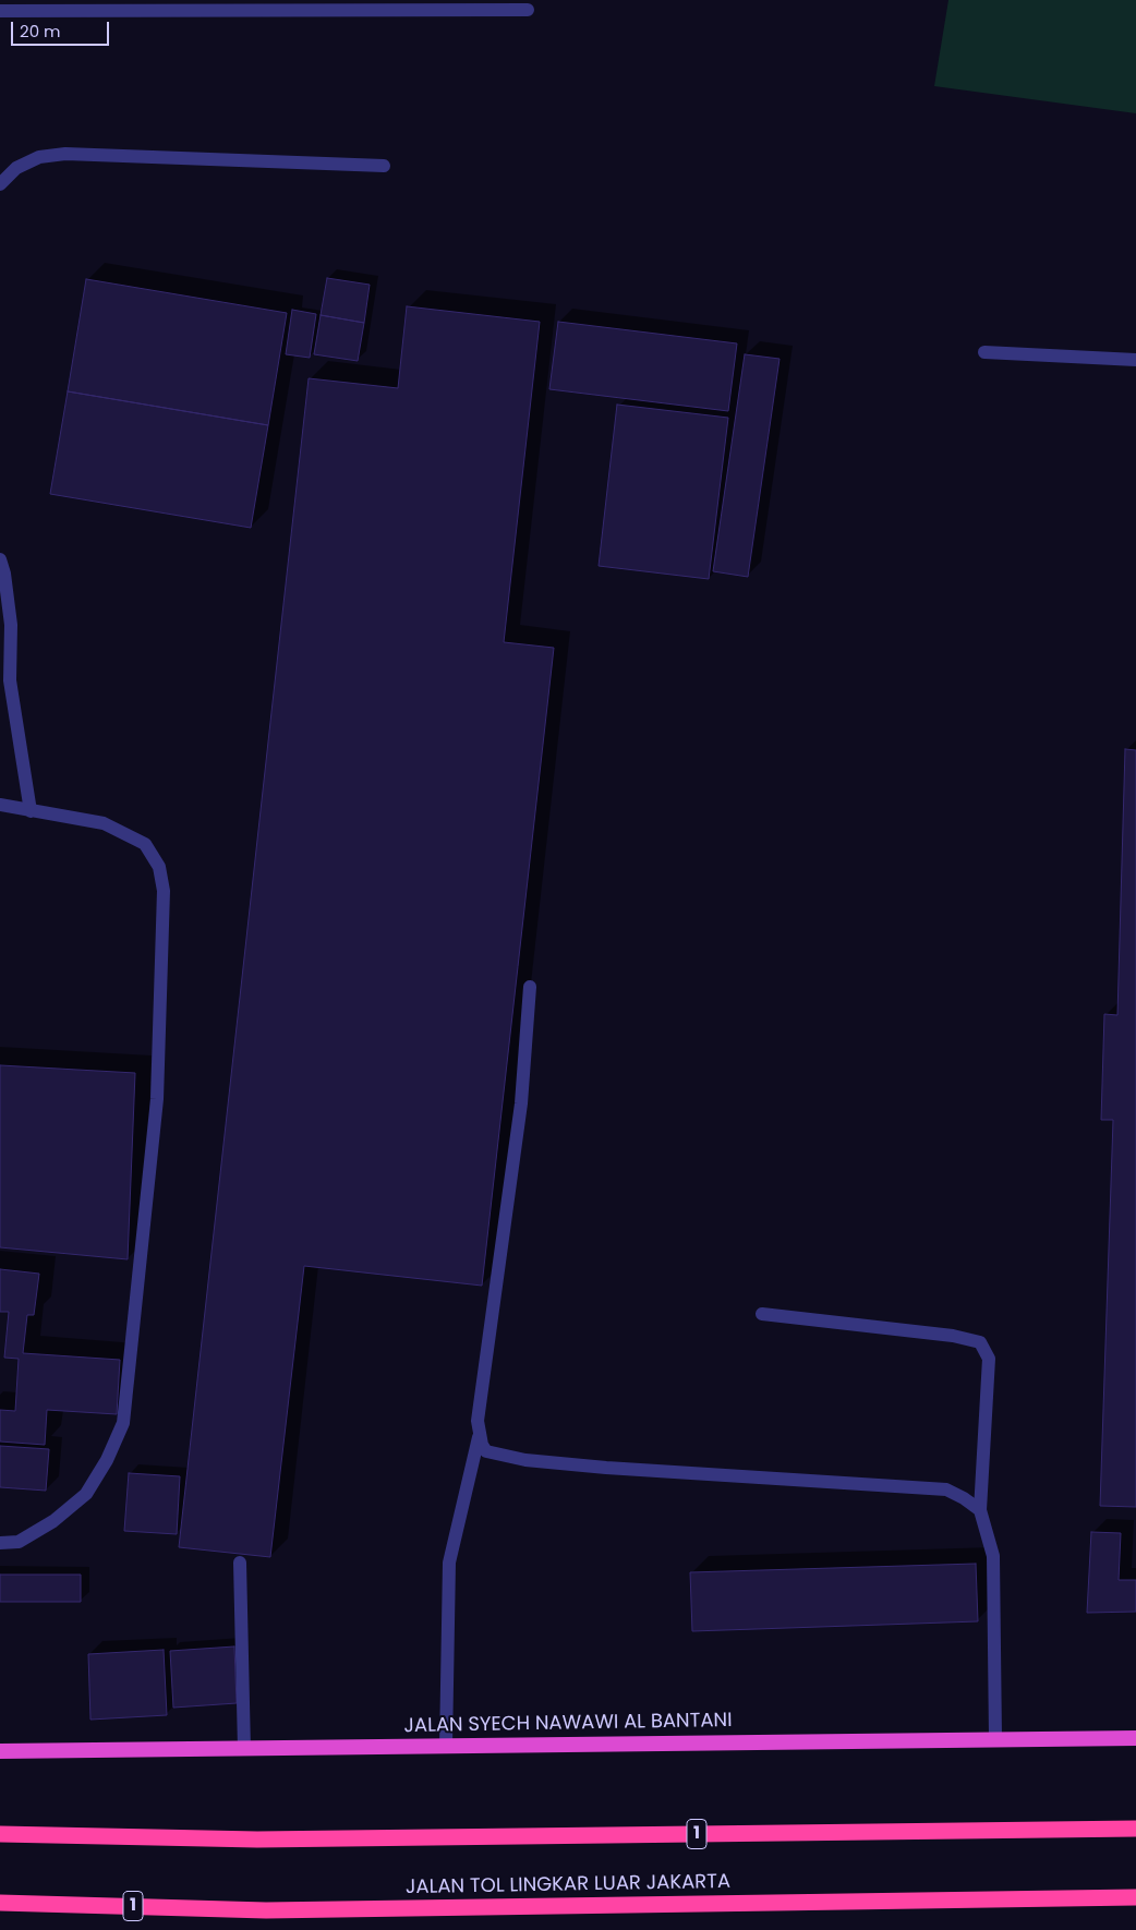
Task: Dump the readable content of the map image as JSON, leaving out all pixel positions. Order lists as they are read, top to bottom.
{
  "streets": {
    "highway": ["JALAN SYECH NAWAWI AL BANTANI", "1", "JALAN TOL LINGKAR LUAR JAKARTA"]
  },
  "scale_bar": "20 m"
}
